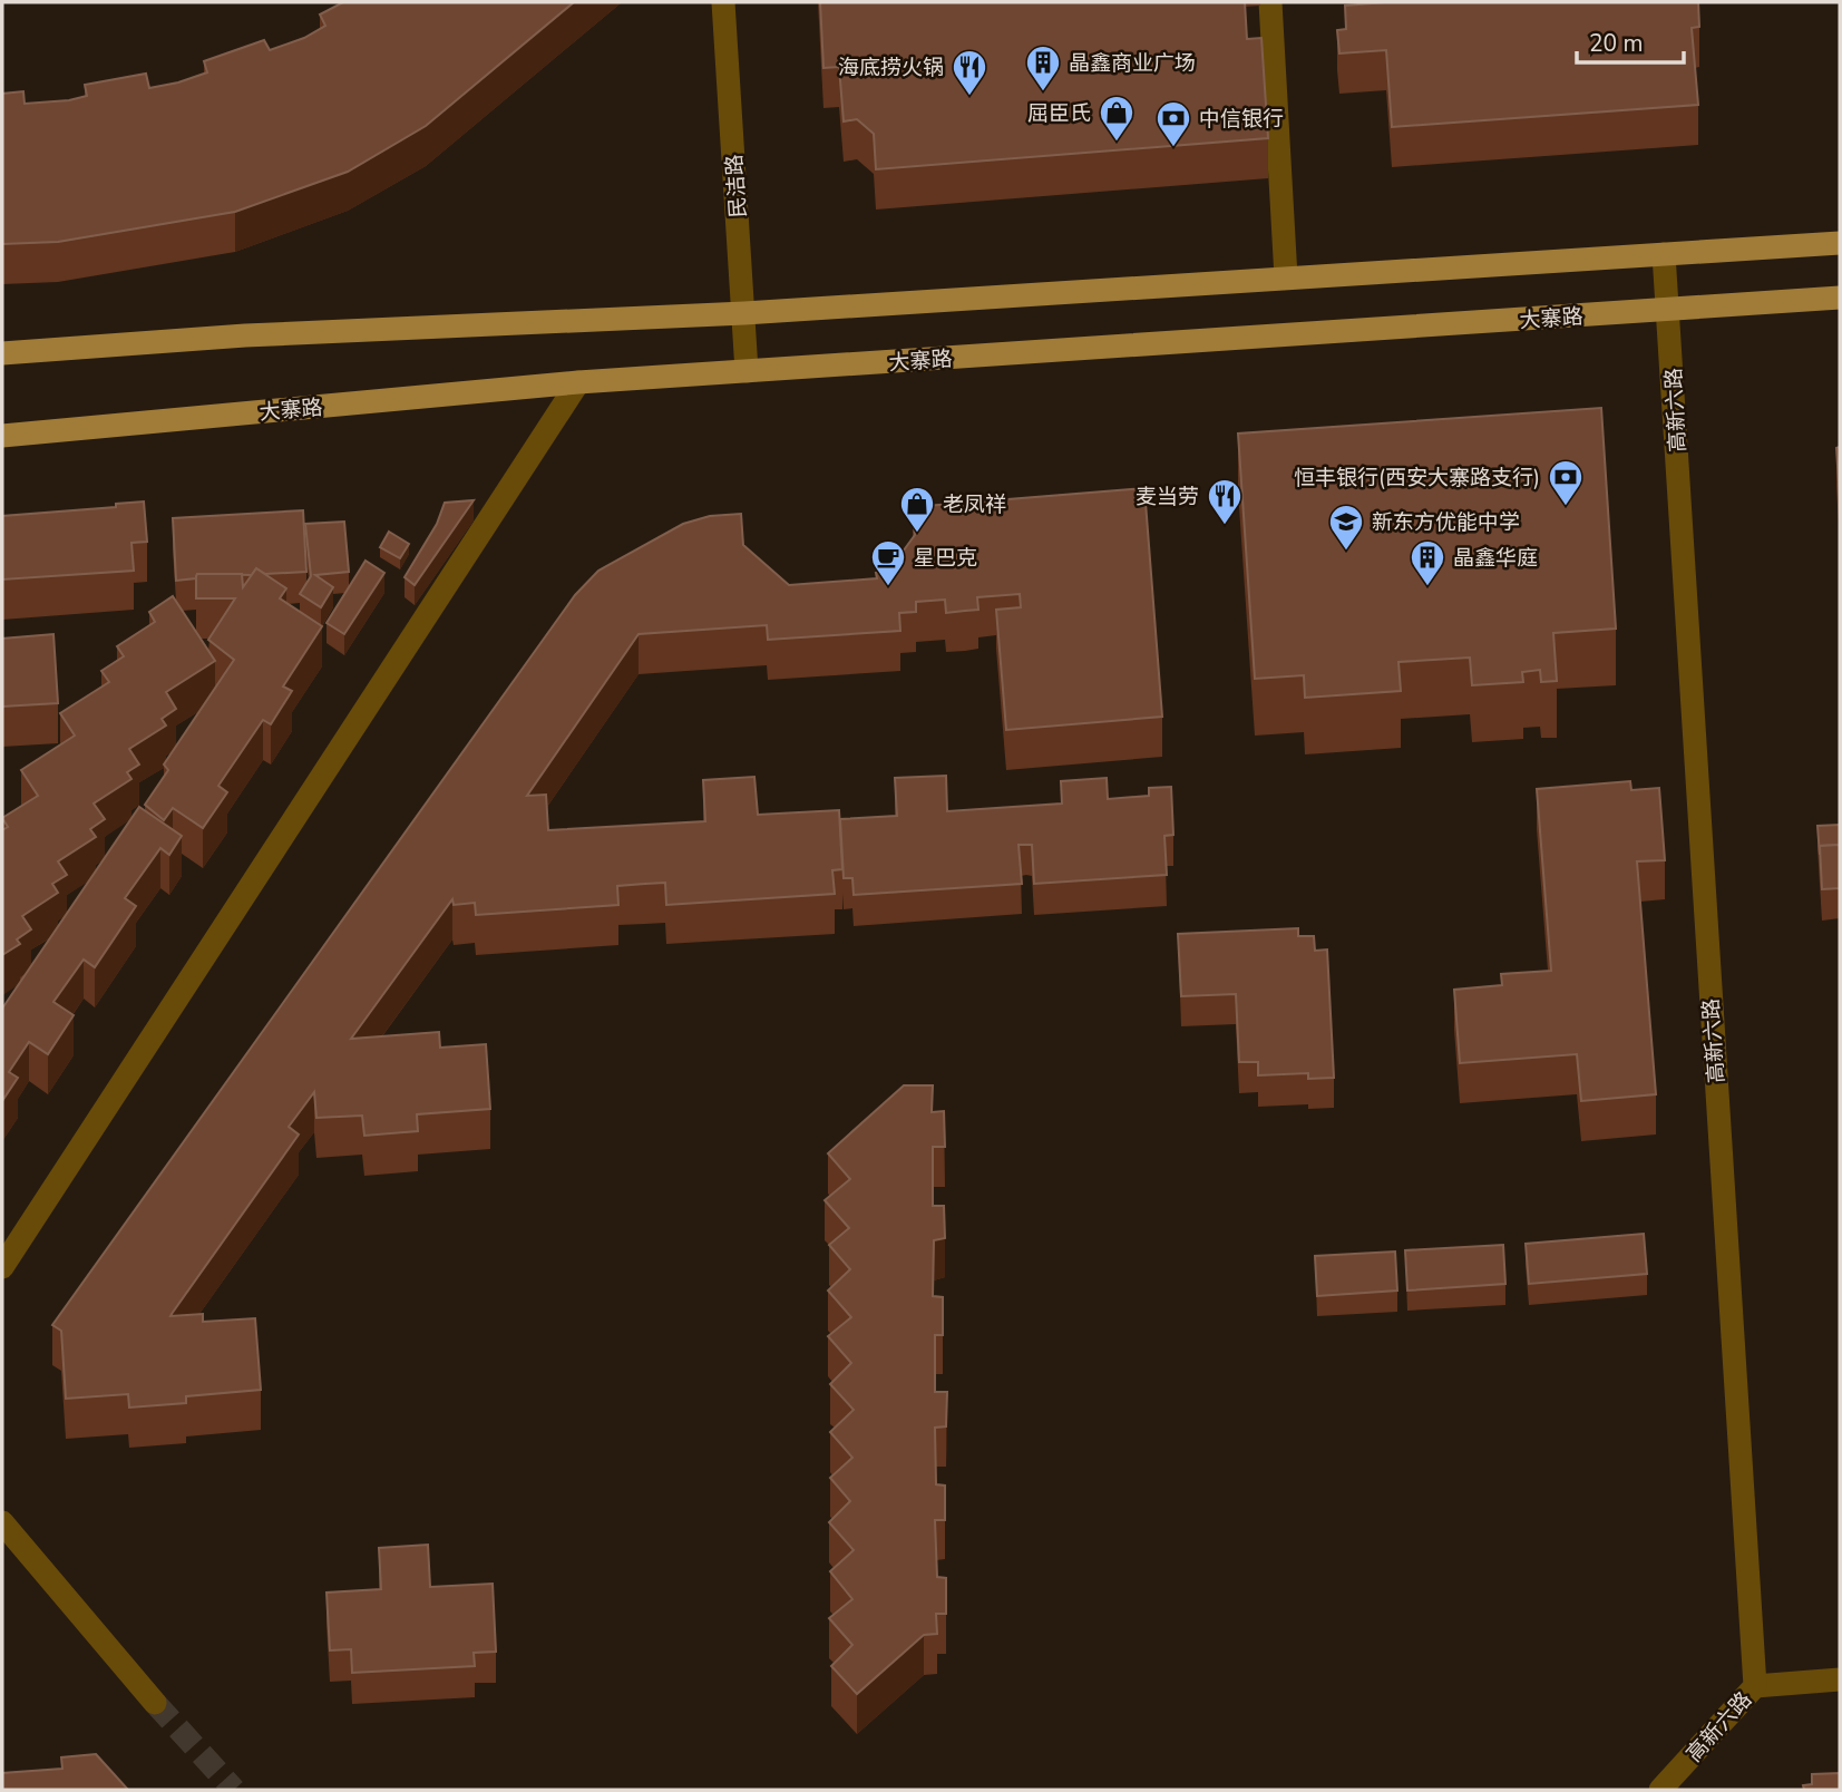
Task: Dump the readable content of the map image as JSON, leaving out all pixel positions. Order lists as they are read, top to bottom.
{
  "streets": {
    "main road": ["大寨路"],
    "street": ["民洁路", "高新六路"]
  },
  "crossings": [
    ["民洁路", "大寨路"],
    ["大寨路", "高新六路"]
  ],
  "places": {
    "building": ["晶鑫商业广场", "晶鑫华庭"],
    "restaurant": ["海底捞火锅", "麦当劳"],
    "shop": ["屈臣氏", "老凤祥"],
    "bank": ["中信银行", "恒丰银行(西安大寨路支行)"],
    "school or university": ["新东方优能中学"],
    "cafe": ["星巴克"]
  },
  "scale_bar": "20 m"
}
